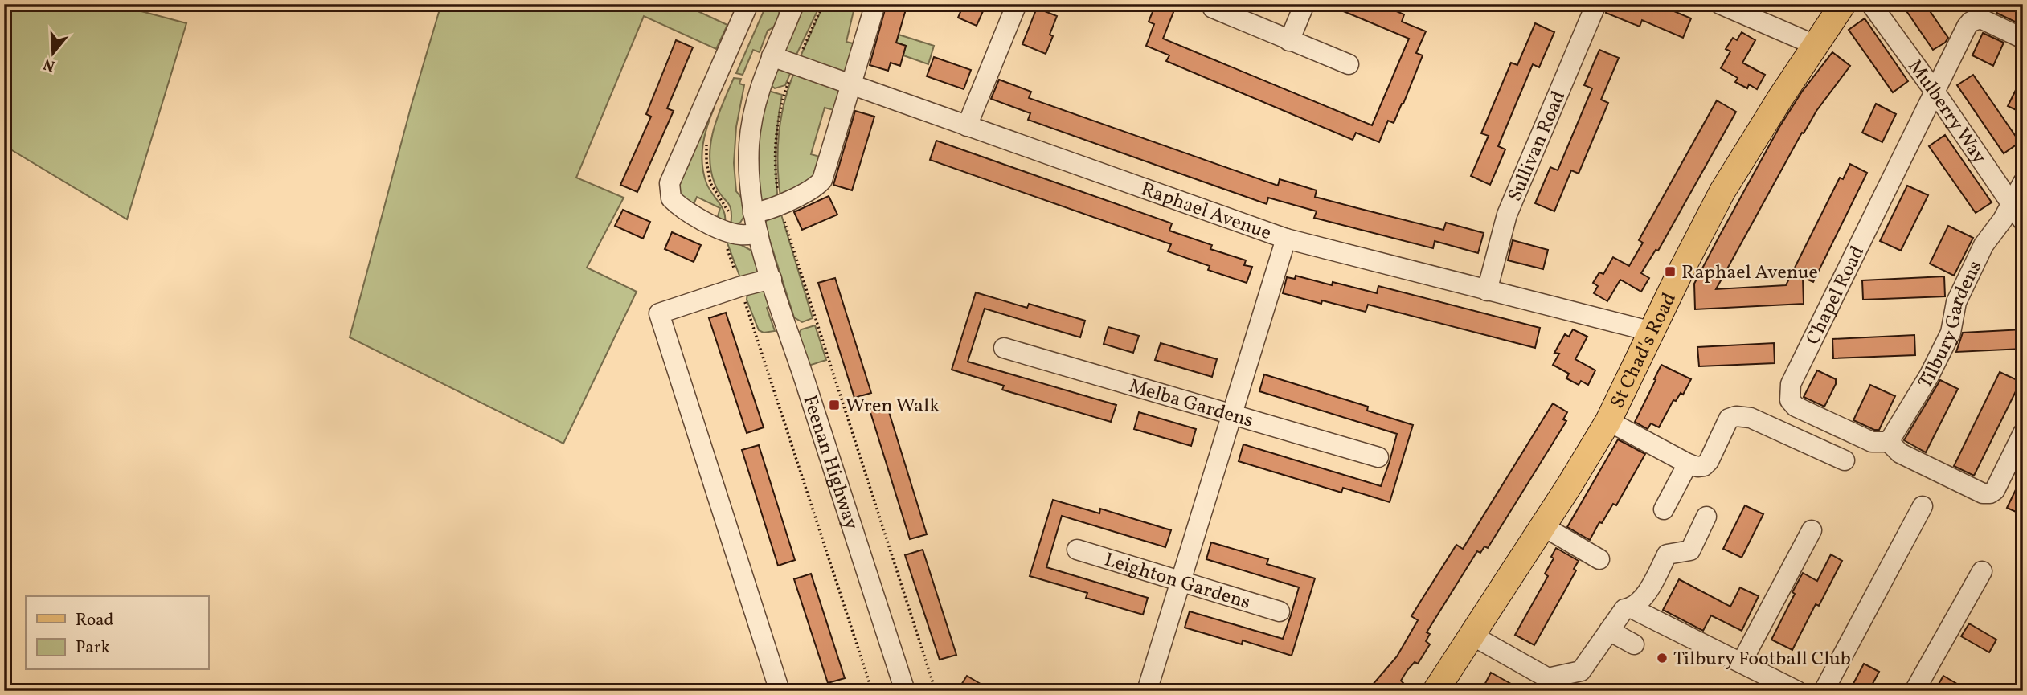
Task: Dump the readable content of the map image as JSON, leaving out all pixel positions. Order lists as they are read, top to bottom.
{
  "streets": {
    "main road": ["St Chad's Road"],
    "street": [
      "Mulberry Way",
      "Sullivan Road",
      "Raphael Avenue",
      "Chapel Road",
      "Tilbury Gardens",
      "Melba Gardens",
      "Feenan Highway",
      "Leighton Gardens"
    ]
  },
  "crossings": [
    ["Mulberry Way", "Chapel Road"],
    ["Mulberry Way", "Tilbury Gardens"],
    ["Sullivan Road", "Raphael Avenue"],
    ["Raphael Avenue", "St Chad's Road"],
    ["Raphael Avenue", "Feenan Highway"],
    ["Chapel Road", "Tilbury Gardens"]
  ],
  "places": {
    "transit": ["Raphael Avenue", "Wren Walk"],
    "other": ["Tilbury Football Club"]
  },
  "legend": ["Road", "Park"],
  "north": "bottom"
}
